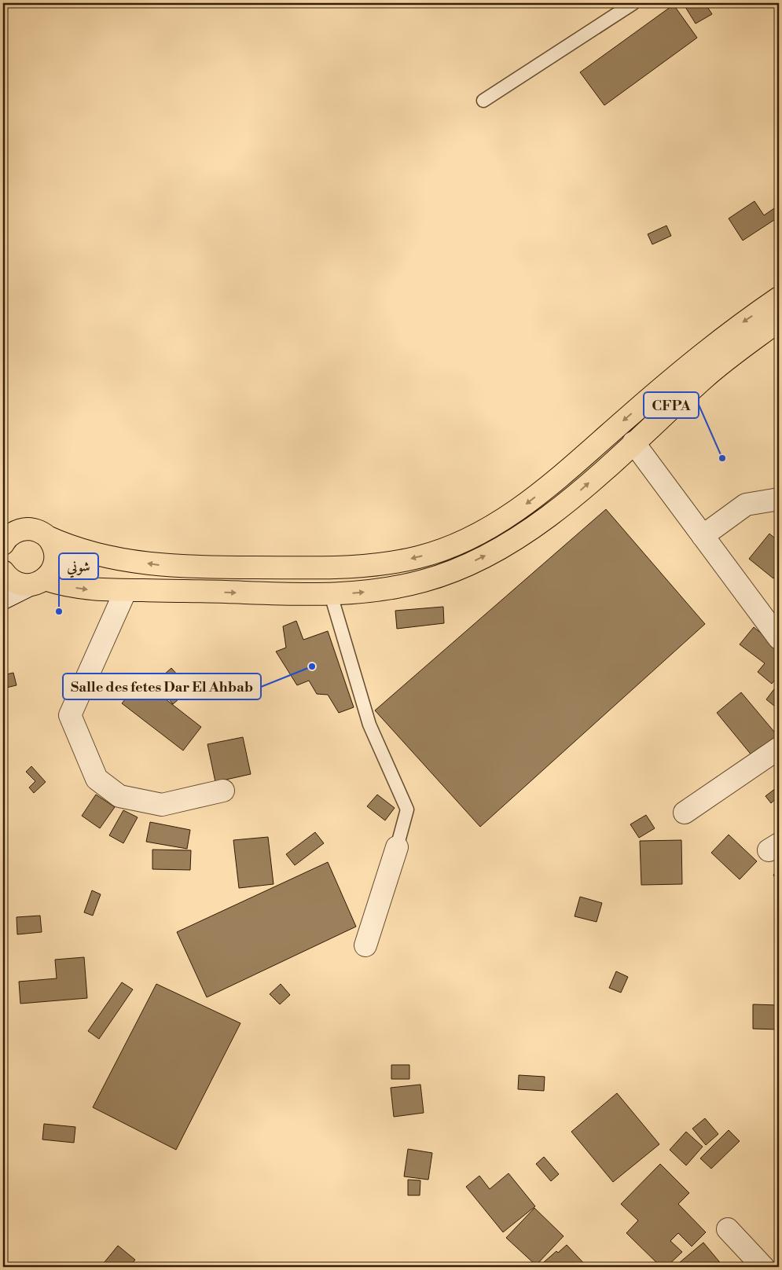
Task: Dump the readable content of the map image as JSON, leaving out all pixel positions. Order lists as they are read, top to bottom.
{
  "places": ["CFPA", "شوني", "Salle des fetes Dar El Ahbab"]
}
